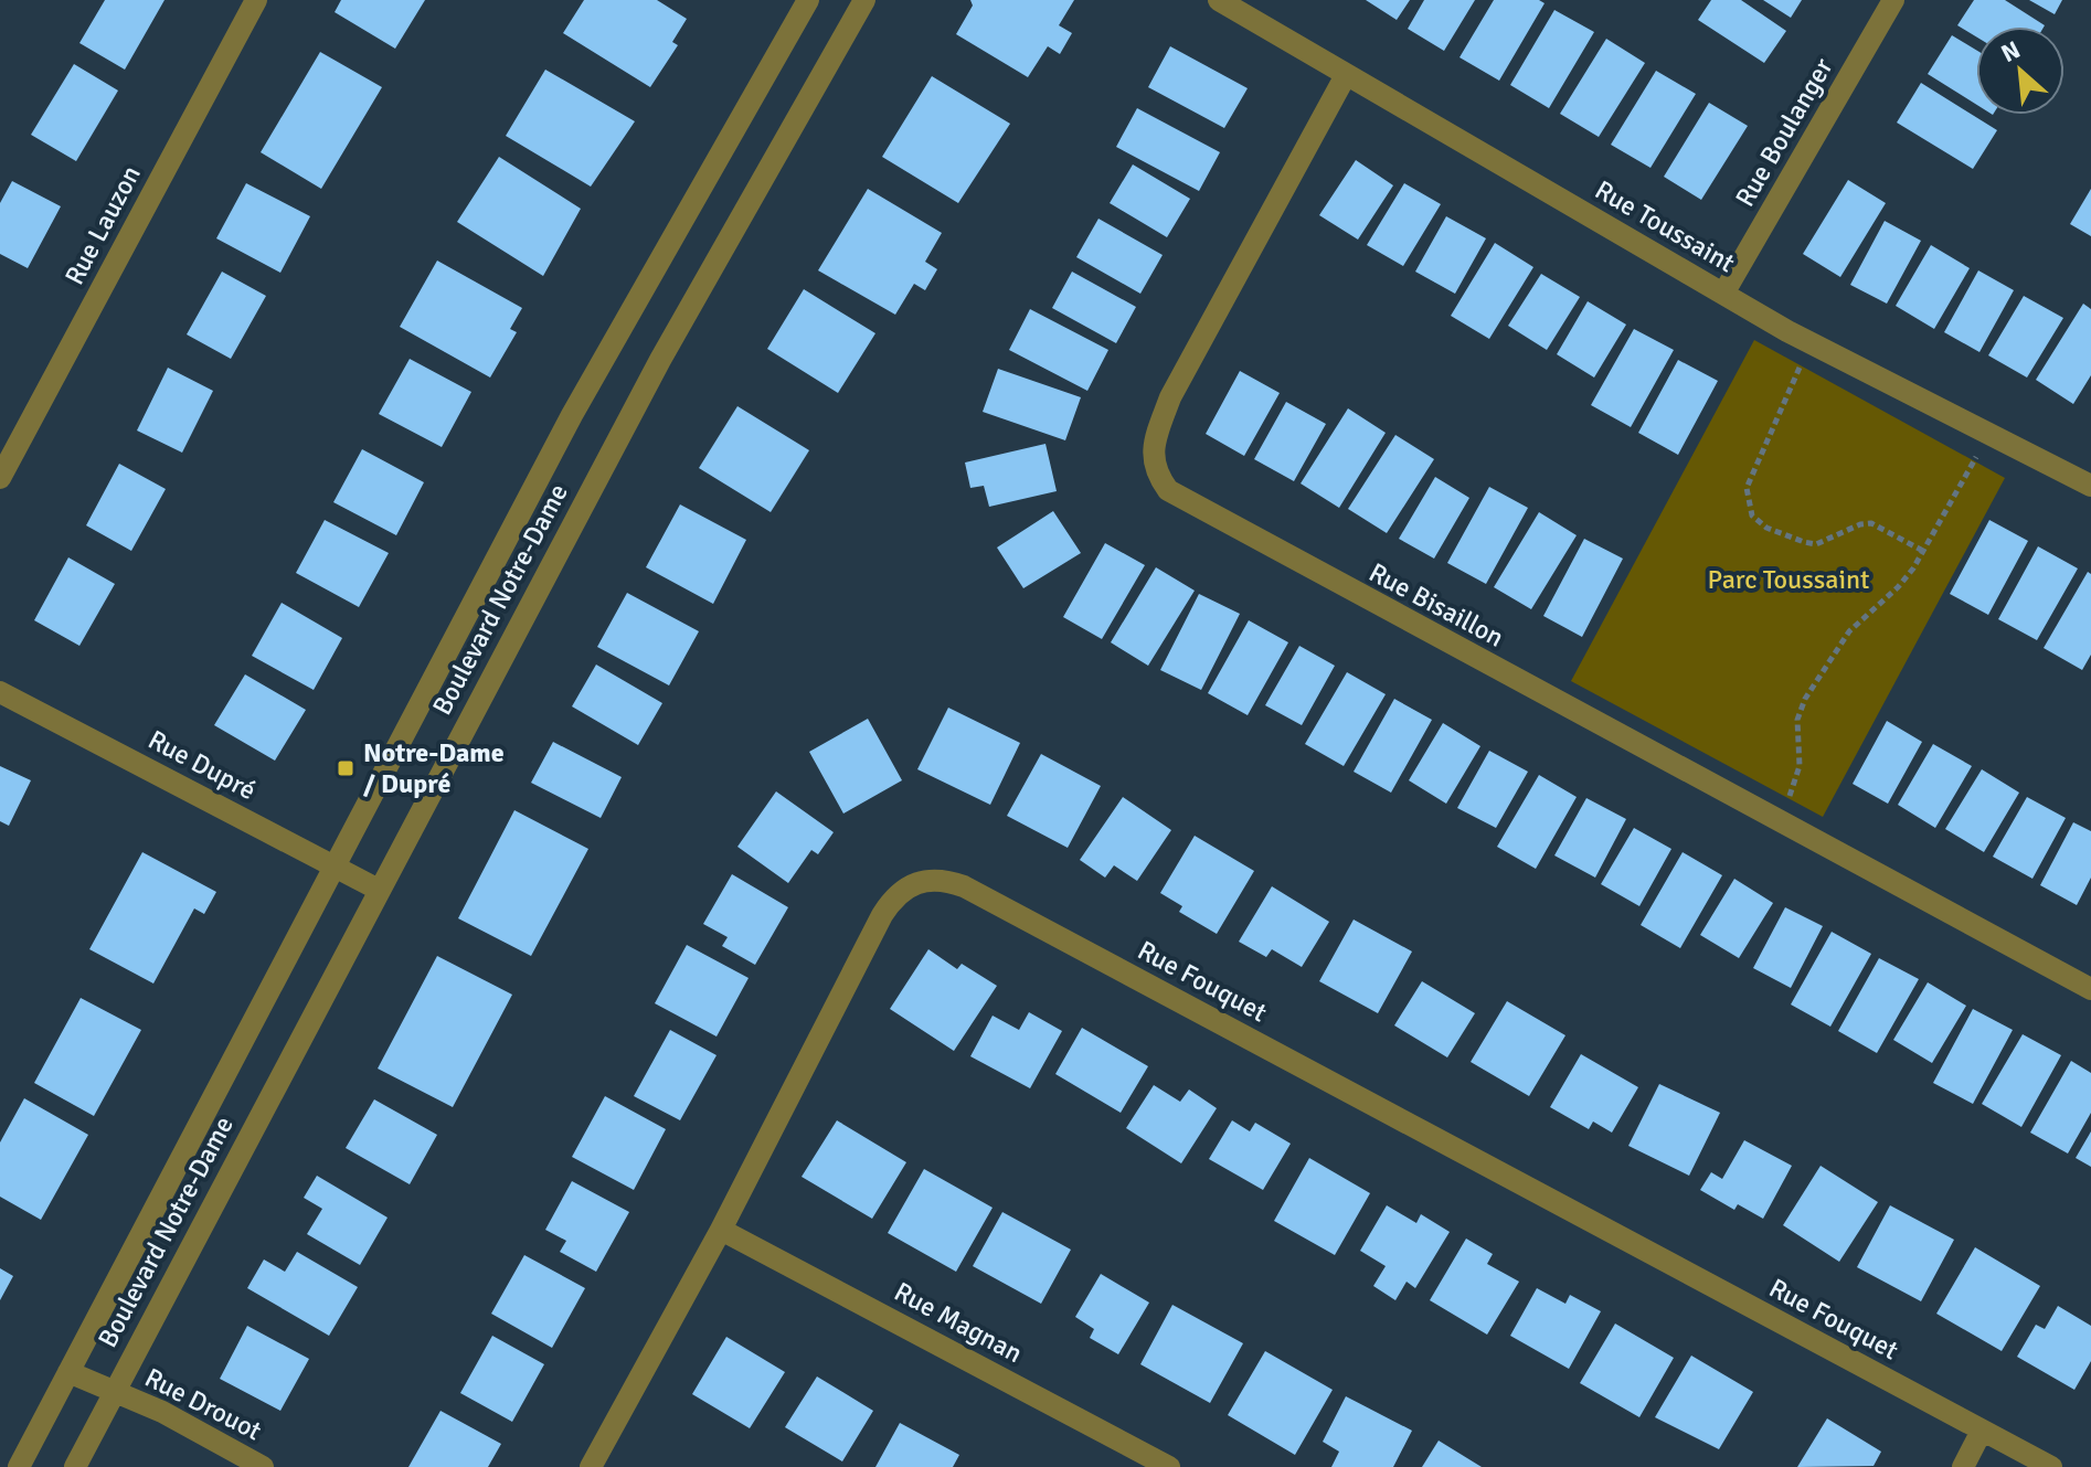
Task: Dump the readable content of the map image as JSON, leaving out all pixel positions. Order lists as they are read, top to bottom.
{
  "streets": {
    "street": [
      "Rue Boulanger",
      "Rue Lauzon",
      "Rue Toussaint",
      "Boulevard Notre-Dame",
      "Rue Bisaillon",
      "Rue Dupré",
      "Rue Fouquet",
      "Rue Magnan",
      "Rue Drouot"
    ]
  },
  "crossings": [
    ["Rue Boulanger", "Rue Toussaint"],
    ["Rue Toussaint", "Rue Bisaillon"],
    ["Boulevard Notre-Dame", "Rue Dupré"],
    ["Boulevard Notre-Dame", "Rue Drouot"],
    ["Rue Fouquet", "Rue Magnan"]
  ],
  "parks": ["Parc Toussaint"],
  "places": {
    "transit": ["Notre-Dame / Dupré"]
  },
  "north": "top left"
}
